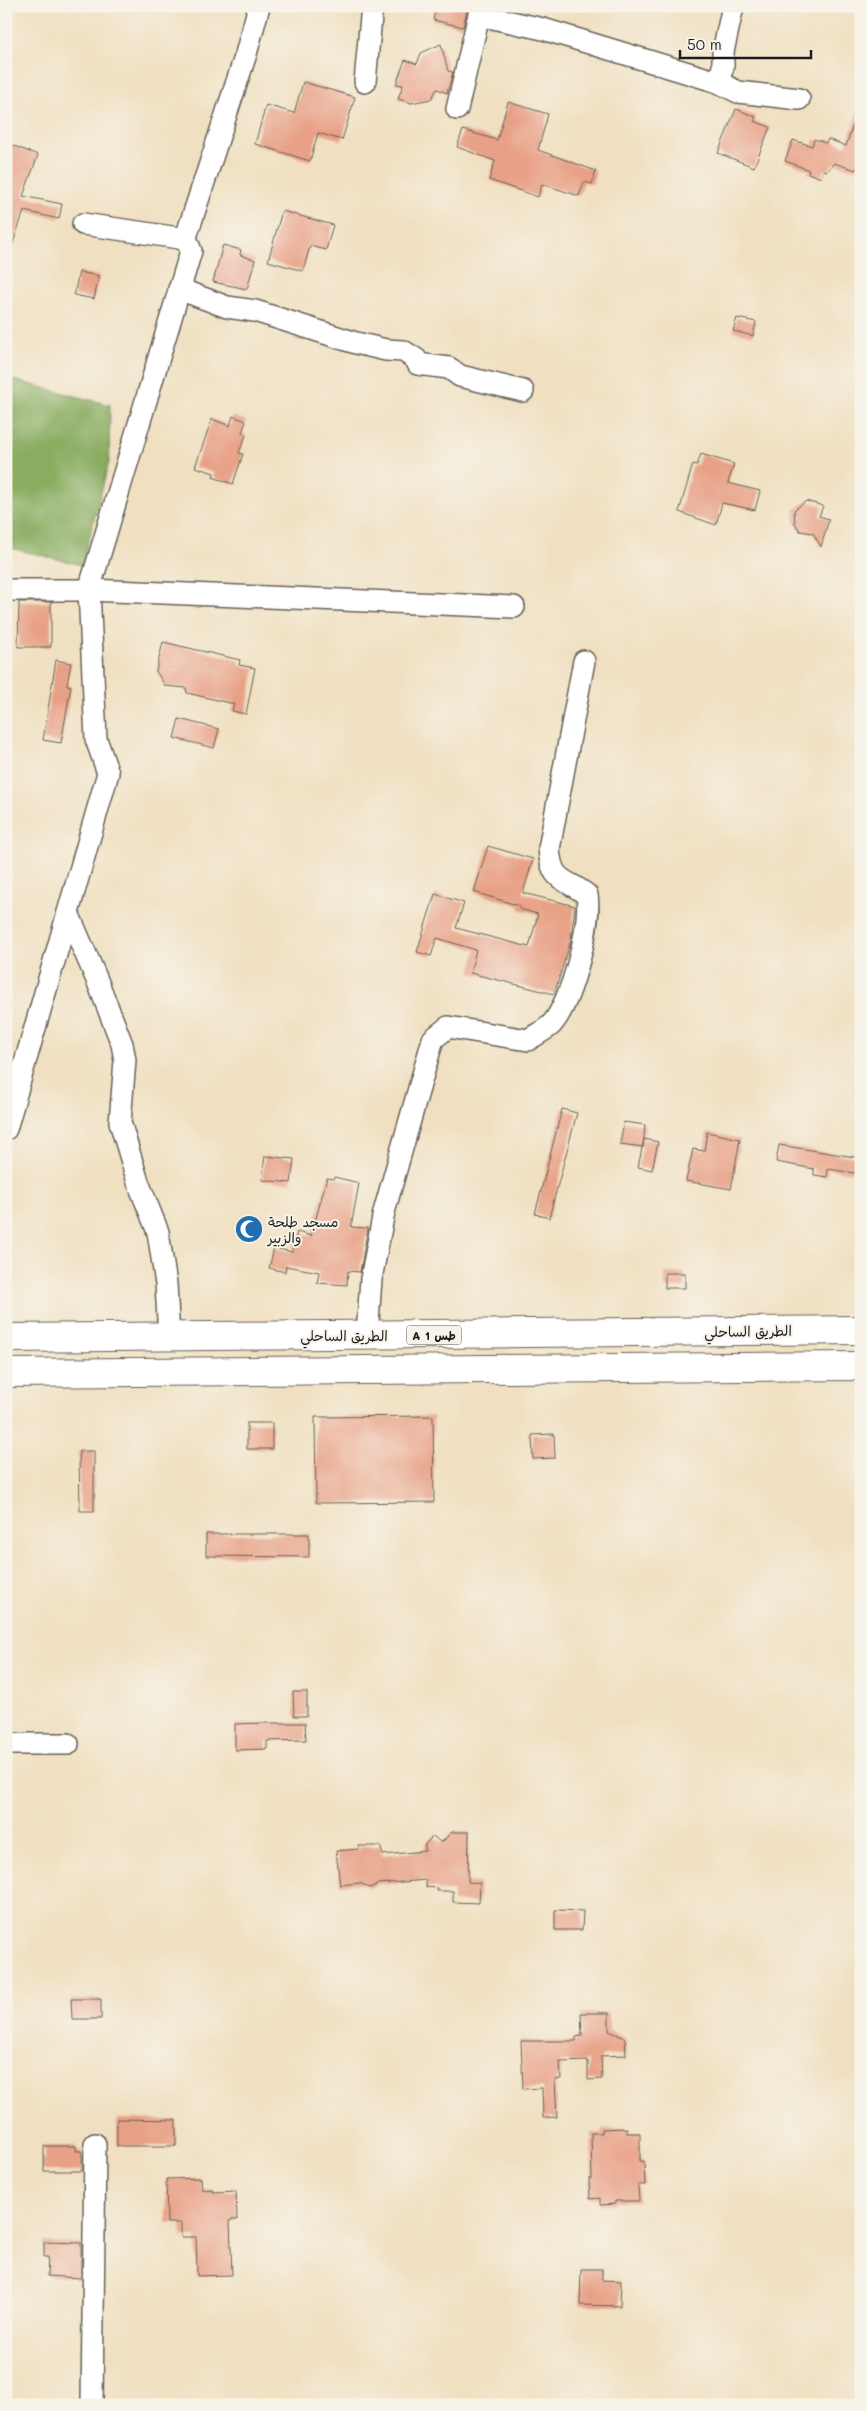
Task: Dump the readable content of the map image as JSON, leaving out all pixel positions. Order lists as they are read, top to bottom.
{
  "streets": {
    "highway": ["الطريق الساحلي", "A 1 طس"]
  },
  "places": {
    "mosque": ["مسجد طلحة والزبير"]
  },
  "scale_bar": "50 m"
}
